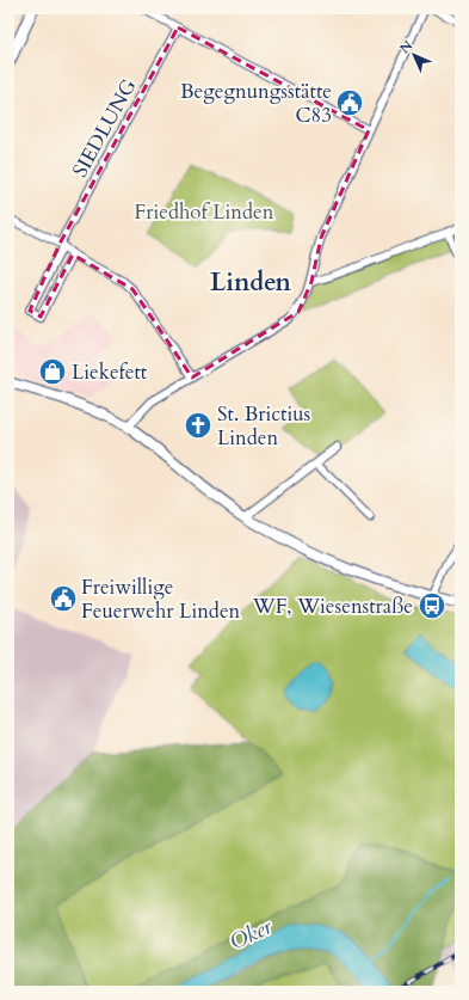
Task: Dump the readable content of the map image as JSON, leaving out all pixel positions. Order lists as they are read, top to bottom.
{
  "streets": {
    "street": ["SIEDLUNG"]
  },
  "districts": ["Linden"],
  "water": ["Oker"],
  "parks": ["Friedhof Linden"],
  "places": {
    "public building": ["Begegnungsstätte C83", "Freiwillige Feuerwehr Linden"],
    "shop": ["Liekefett"],
    "church": ["St. Brictius Linden"],
    "bus stop": ["WF, Wiesenstraße"]
  },
  "north": "top left"
}
